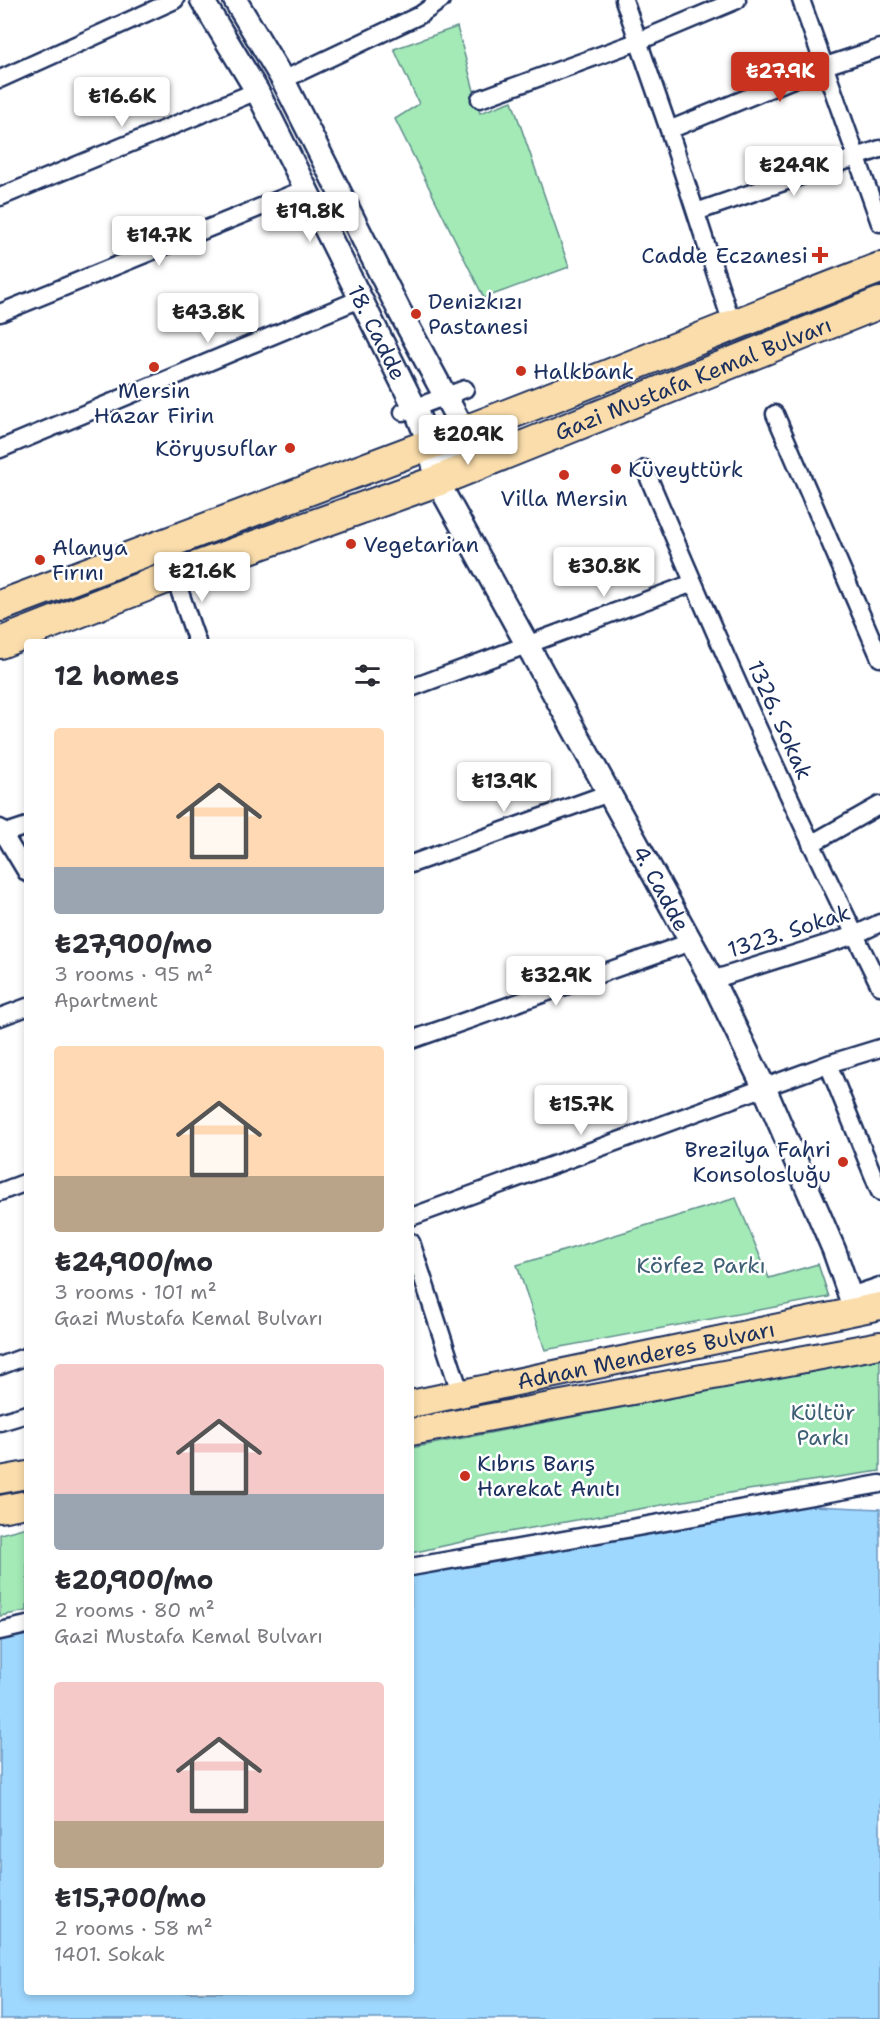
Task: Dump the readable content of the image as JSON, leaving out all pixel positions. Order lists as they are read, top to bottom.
{
  "streets": {
    "highway": ["Gazi Mustafa Kemal Bulvarı"],
    "main road": ["Adnan Menderes Bulvarı"],
    "street": [
      "18. Cadde",
      "1326. Sokak",
      "4. Cadde",
      "1323. Sokak"
    ]
  },
  "crossings": [
    ["18. Cadde", "Gazi Mustafa Kemal Bulvarı"],
    ["18. Cadde", "4. Cadde"],
    ["Gazi Mustafa Kemal Bulvarı", "4. Cadde"],
    ["1326. Sokak", "1323. Sokak"],
    ["4. Cadde", "1323. Sokak"],
    ["4. Cadde", "Adnan Menderes Bulvarı"]
  ],
  "parks": ["Körfez Parkı", "Kültür Parkı"],
  "places": {
    "health": ["Cadde Eczanesi"],
    "other": [
      "Denizkızı Pastanesi",
      "Mersin Hazar Firin",
      "Halkbank",
      "Köryusuflar",
      "Küveyttürk",
      "Villa Mersin",
      "Vegetarian",
      "Alanya Fırını",
      "Brezilya Fahri Konsolosluğu",
      "Kıbrıs Barış Harekat Anıtı"
    ]
  },
  "page": {
    "price": [
      "₺27.9K",
      "₺16.6K",
      "₺24.9K",
      "₺19.8K",
      "₺14.7K",
      "₺43.8K",
      "₺20.9K",
      "₺30.8K",
      "₺21.6K",
      "₺13.9K",
      "₺32.9K",
      "₺15.7K"
    ],
    "heading": "12 homes",
    "list": [
      {
        "name": "₺27,900/mo",
        "note": "3 rooms · 95 m² · Apartment"
      },
      {
        "name": "₺24,900/mo",
        "note": "3 rooms · 101 m² · Gazi Mustafa Kemal Bulvarı"
      },
      {
        "name": "₺20,900/mo",
        "note": "2 rooms · 80 m² · Gazi Mustafa Kemal Bulvarı"
      },
      {
        "name": "₺15,700/mo",
        "note": "2 rooms · 58 m² · 1401. Sokak"
      }
    ]
  }
}
